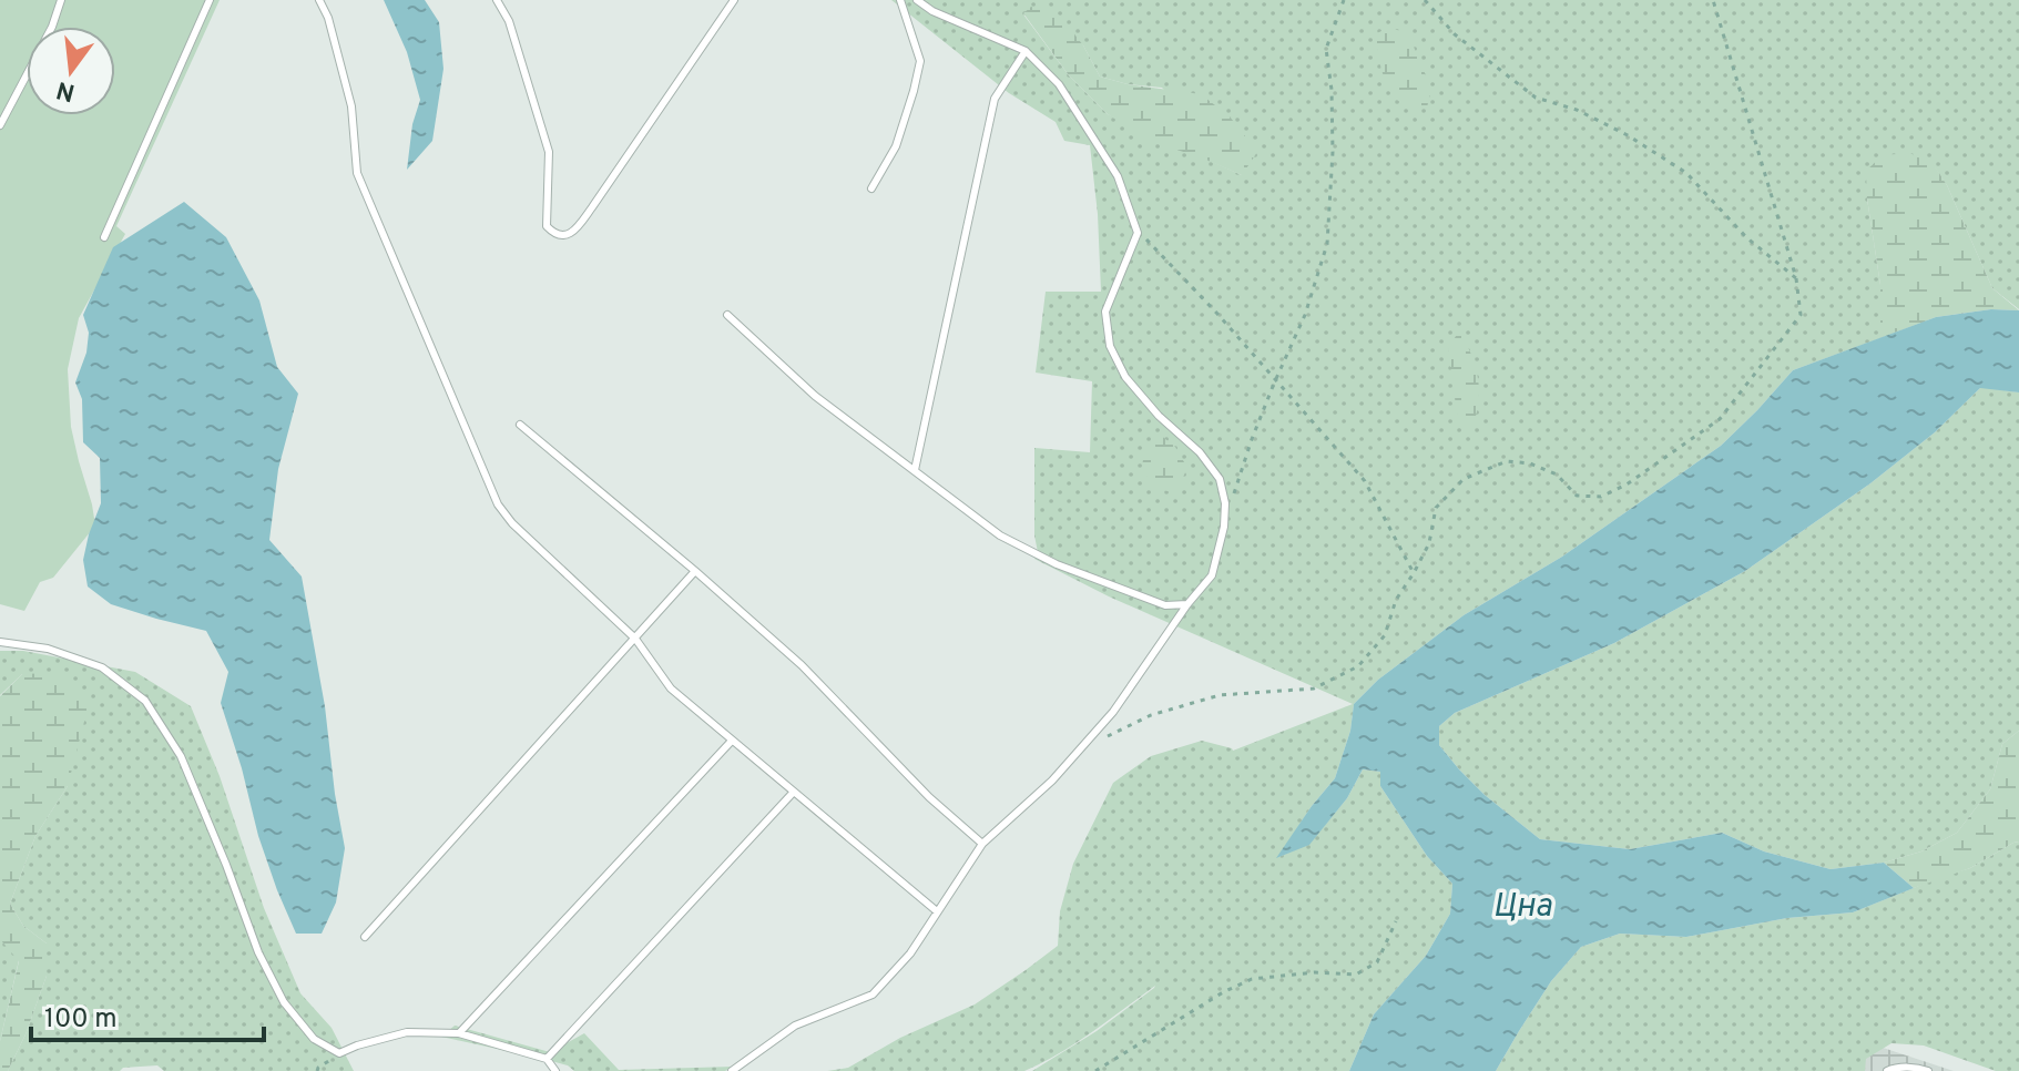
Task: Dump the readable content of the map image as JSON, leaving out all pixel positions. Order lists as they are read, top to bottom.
{
  "water": ["Цна"],
  "scale_bar": "100 m",
  "north": "bottom"
}
